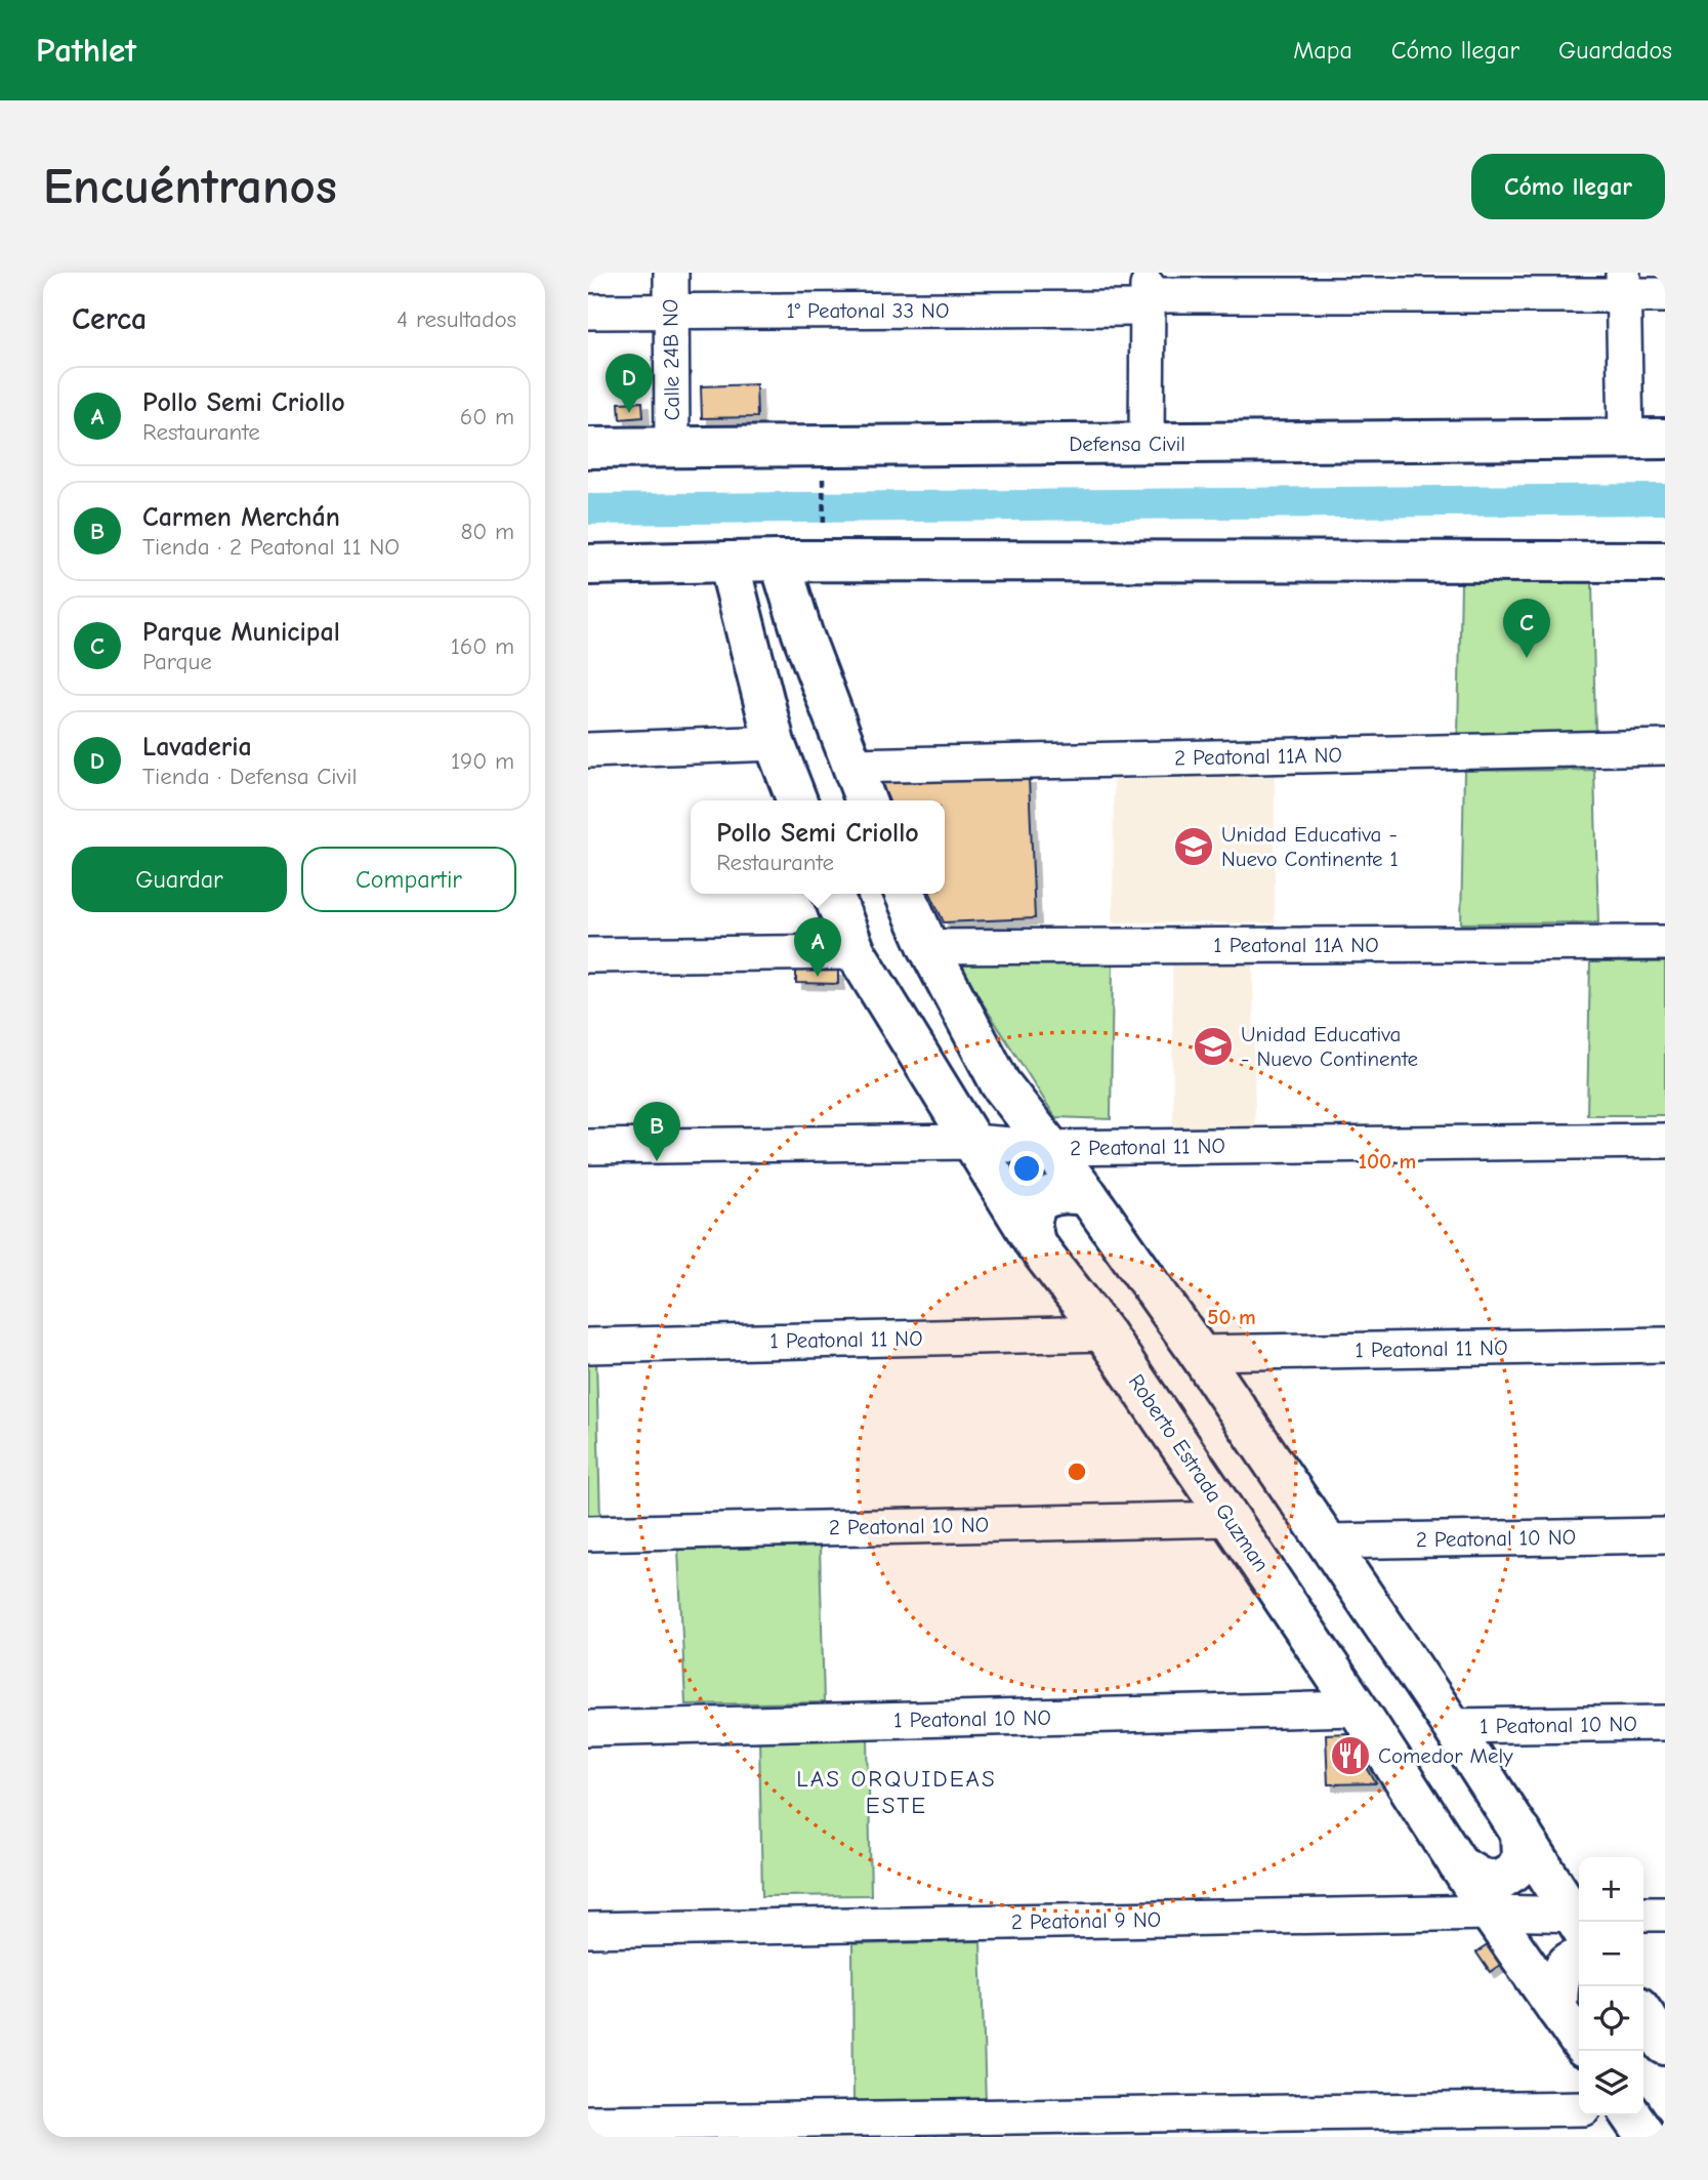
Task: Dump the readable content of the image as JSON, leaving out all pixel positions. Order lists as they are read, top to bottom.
{
  "streets": {
    "street": [
      "1° Peatonal 33 NO",
      "Calle 24B NO",
      "Defensa Civil",
      "2 Peatonal 11A NO",
      "1 Peatonal 11A NO",
      "2 Peatonal 11 NO",
      "1 Peatonal 11 NO",
      "Roberto Estrada Guzman",
      "2 Peatonal 10 NO",
      "1 Peatonal 10 NO",
      "2 Peatonal 9 NO"
    ]
  },
  "crossings": [
    ["1° Peatonal 33 NO", "Calle 24B NO"],
    ["Calle 24B NO", "Defensa Civil"],
    ["2 Peatonal 11 NO", "Roberto Estrada Guzman"],
    ["1 Peatonal 11 NO", "Roberto Estrada Guzman"],
    ["Roberto Estrada Guzman", "2 Peatonal 10 NO"],
    ["Roberto Estrada Guzman", "1 Peatonal 10 NO"],
    ["Roberto Estrada Guzman", "2 Peatonal 9 NO"]
  ],
  "districts": ["LAS ORQUIDEAS ESTE"],
  "places": {
    "school or university": ["Unidad Educativa - Nuevo Continente 1", "Unidad Educativa - Nuevo Continente"],
    "restaurant": ["Comedor Mely"]
  },
  "page": {
    "header": "Pathlet",
    "nav": ["Mapa", "Cómo llegar", "Guardados"],
    "buttons": [
      "Cómo llegar",
      ["Guardar", "Compartir"]
    ],
    "title": "Encuéntranos",
    "heading": ["Cerca", "4 resultados"],
    "pins": [
      "D",
      "C",
      "A",
      "B"
    ],
    "list": [
      {
        "mark": "A",
        "name": "Pollo Semi Criollo",
        "note": "Restaurante",
        "value": "60 m"
      },
      {
        "mark": "B",
        "name": "Carmen Merchán",
        "note": "Tienda · 2 Peatonal 11 NO",
        "value": "80 m"
      },
      {
        "mark": "C",
        "name": "Parque Municipal",
        "note": "Parque",
        "value": "160 m"
      },
      {
        "mark": "D",
        "name": "Lavaderia",
        "note": "Tienda · Defensa Civil",
        "value": "190 m"
      }
    ],
    "popup": ["Pollo Semi Criollo", "Restaurante"],
    "map_buttons": ["+", "−"]
  },
  "rings": ["100 m", "50 m"]
}
